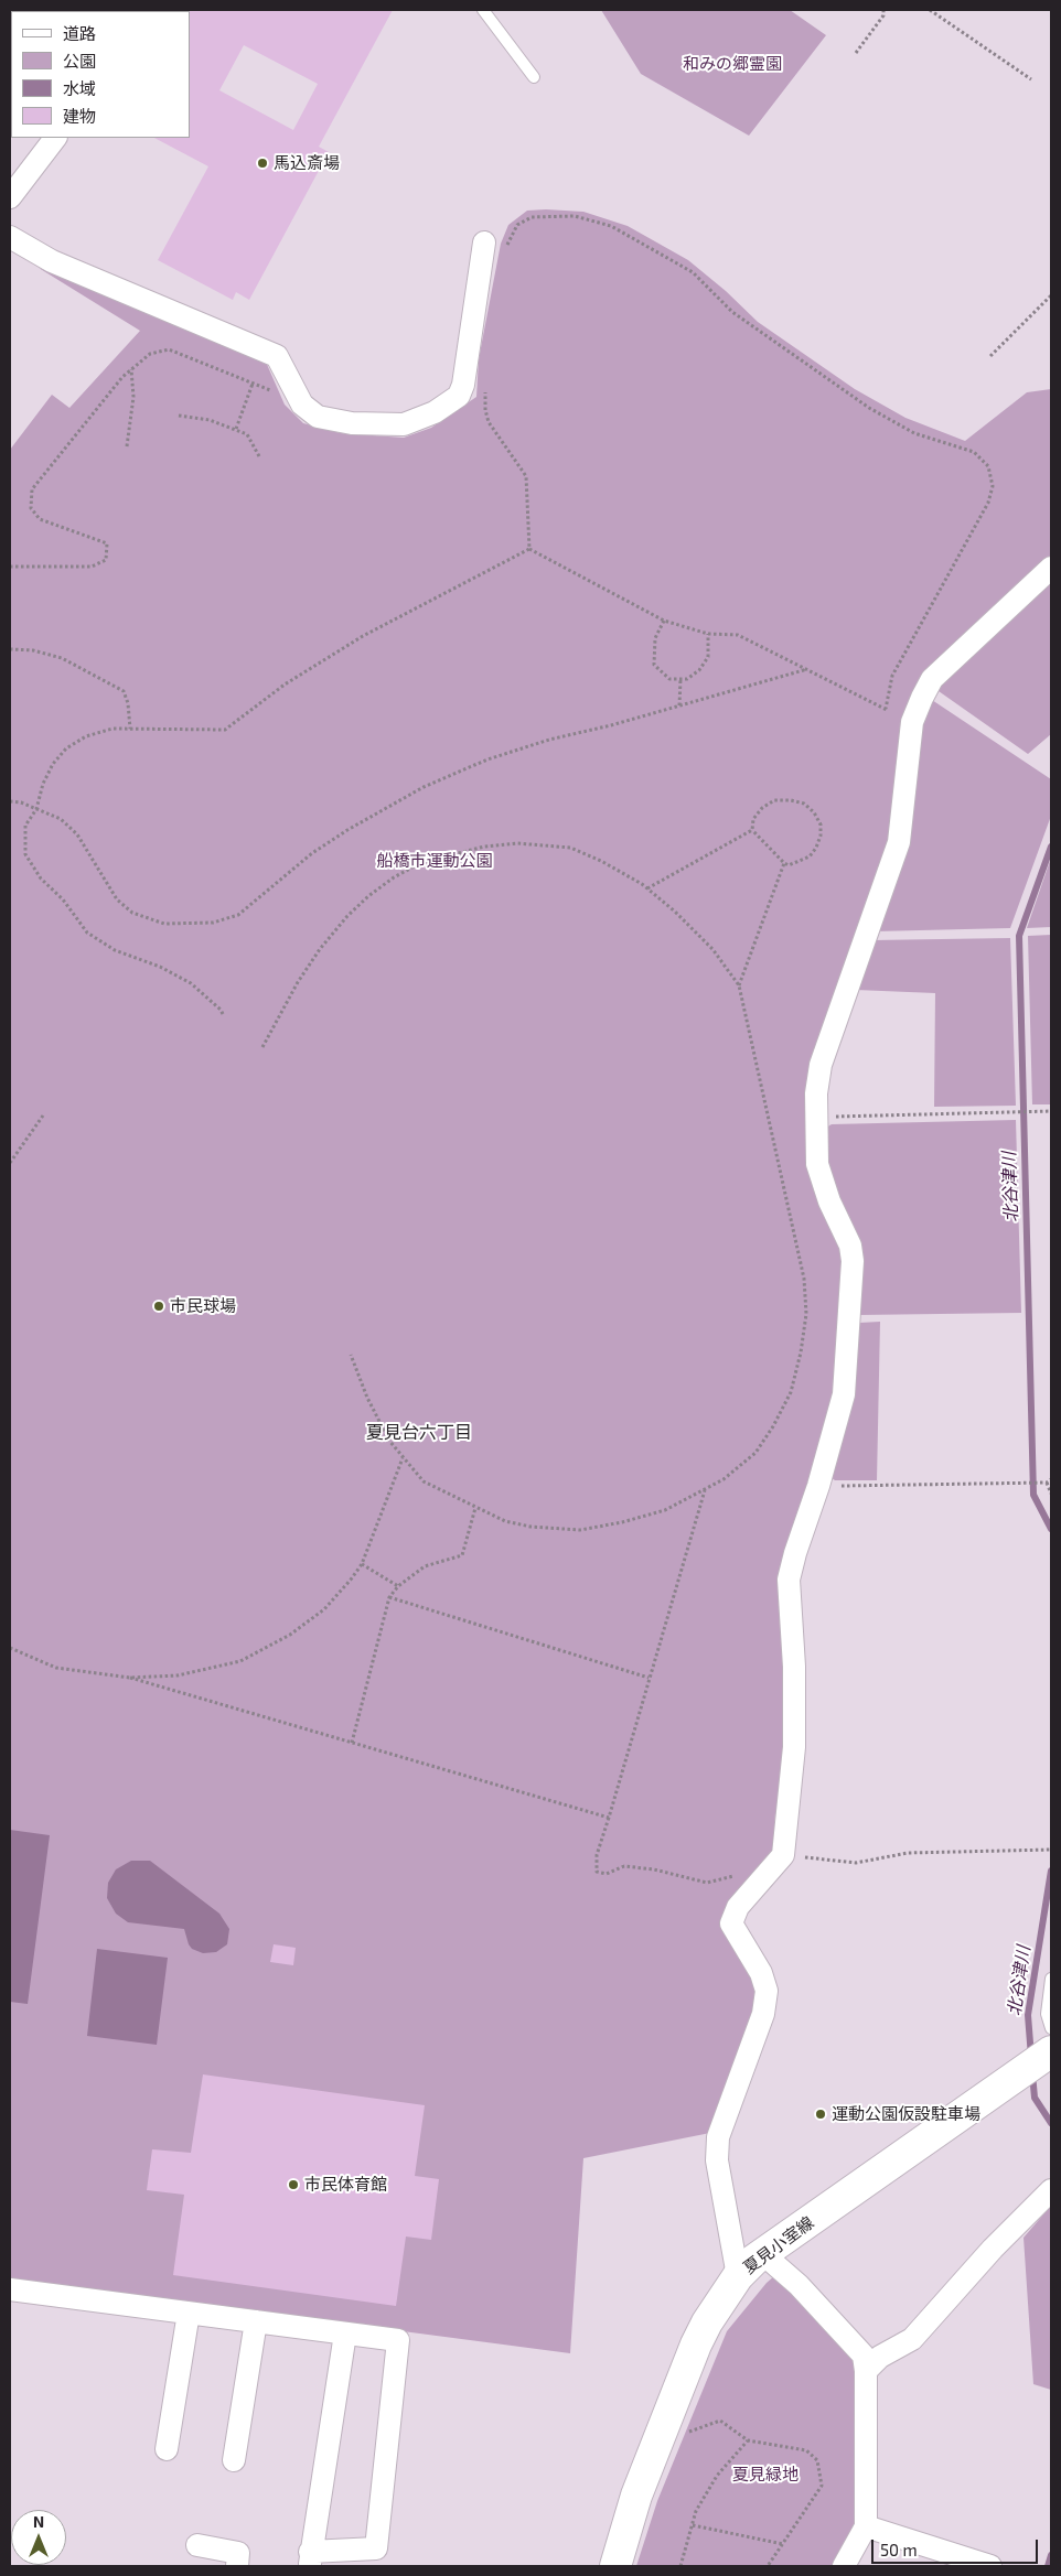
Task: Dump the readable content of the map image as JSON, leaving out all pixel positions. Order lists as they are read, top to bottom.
{
  "streets": {
    "main road": ["夏見小室線"]
  },
  "districts": ["夏見台六丁目"],
  "water": ["北谷津川"],
  "parks": ["和みの郷霊園", "船橋市運動公園", "夏見緑地"],
  "places": [
    "馬込斎場",
    "市民球場",
    "運動公園仮設駐車場",
    "市民体育館"
  ],
  "legend": [
    "道路",
    "公園",
    "水域",
    "建物"
  ],
  "scale_bar": "50 m",
  "north": "top"
}
